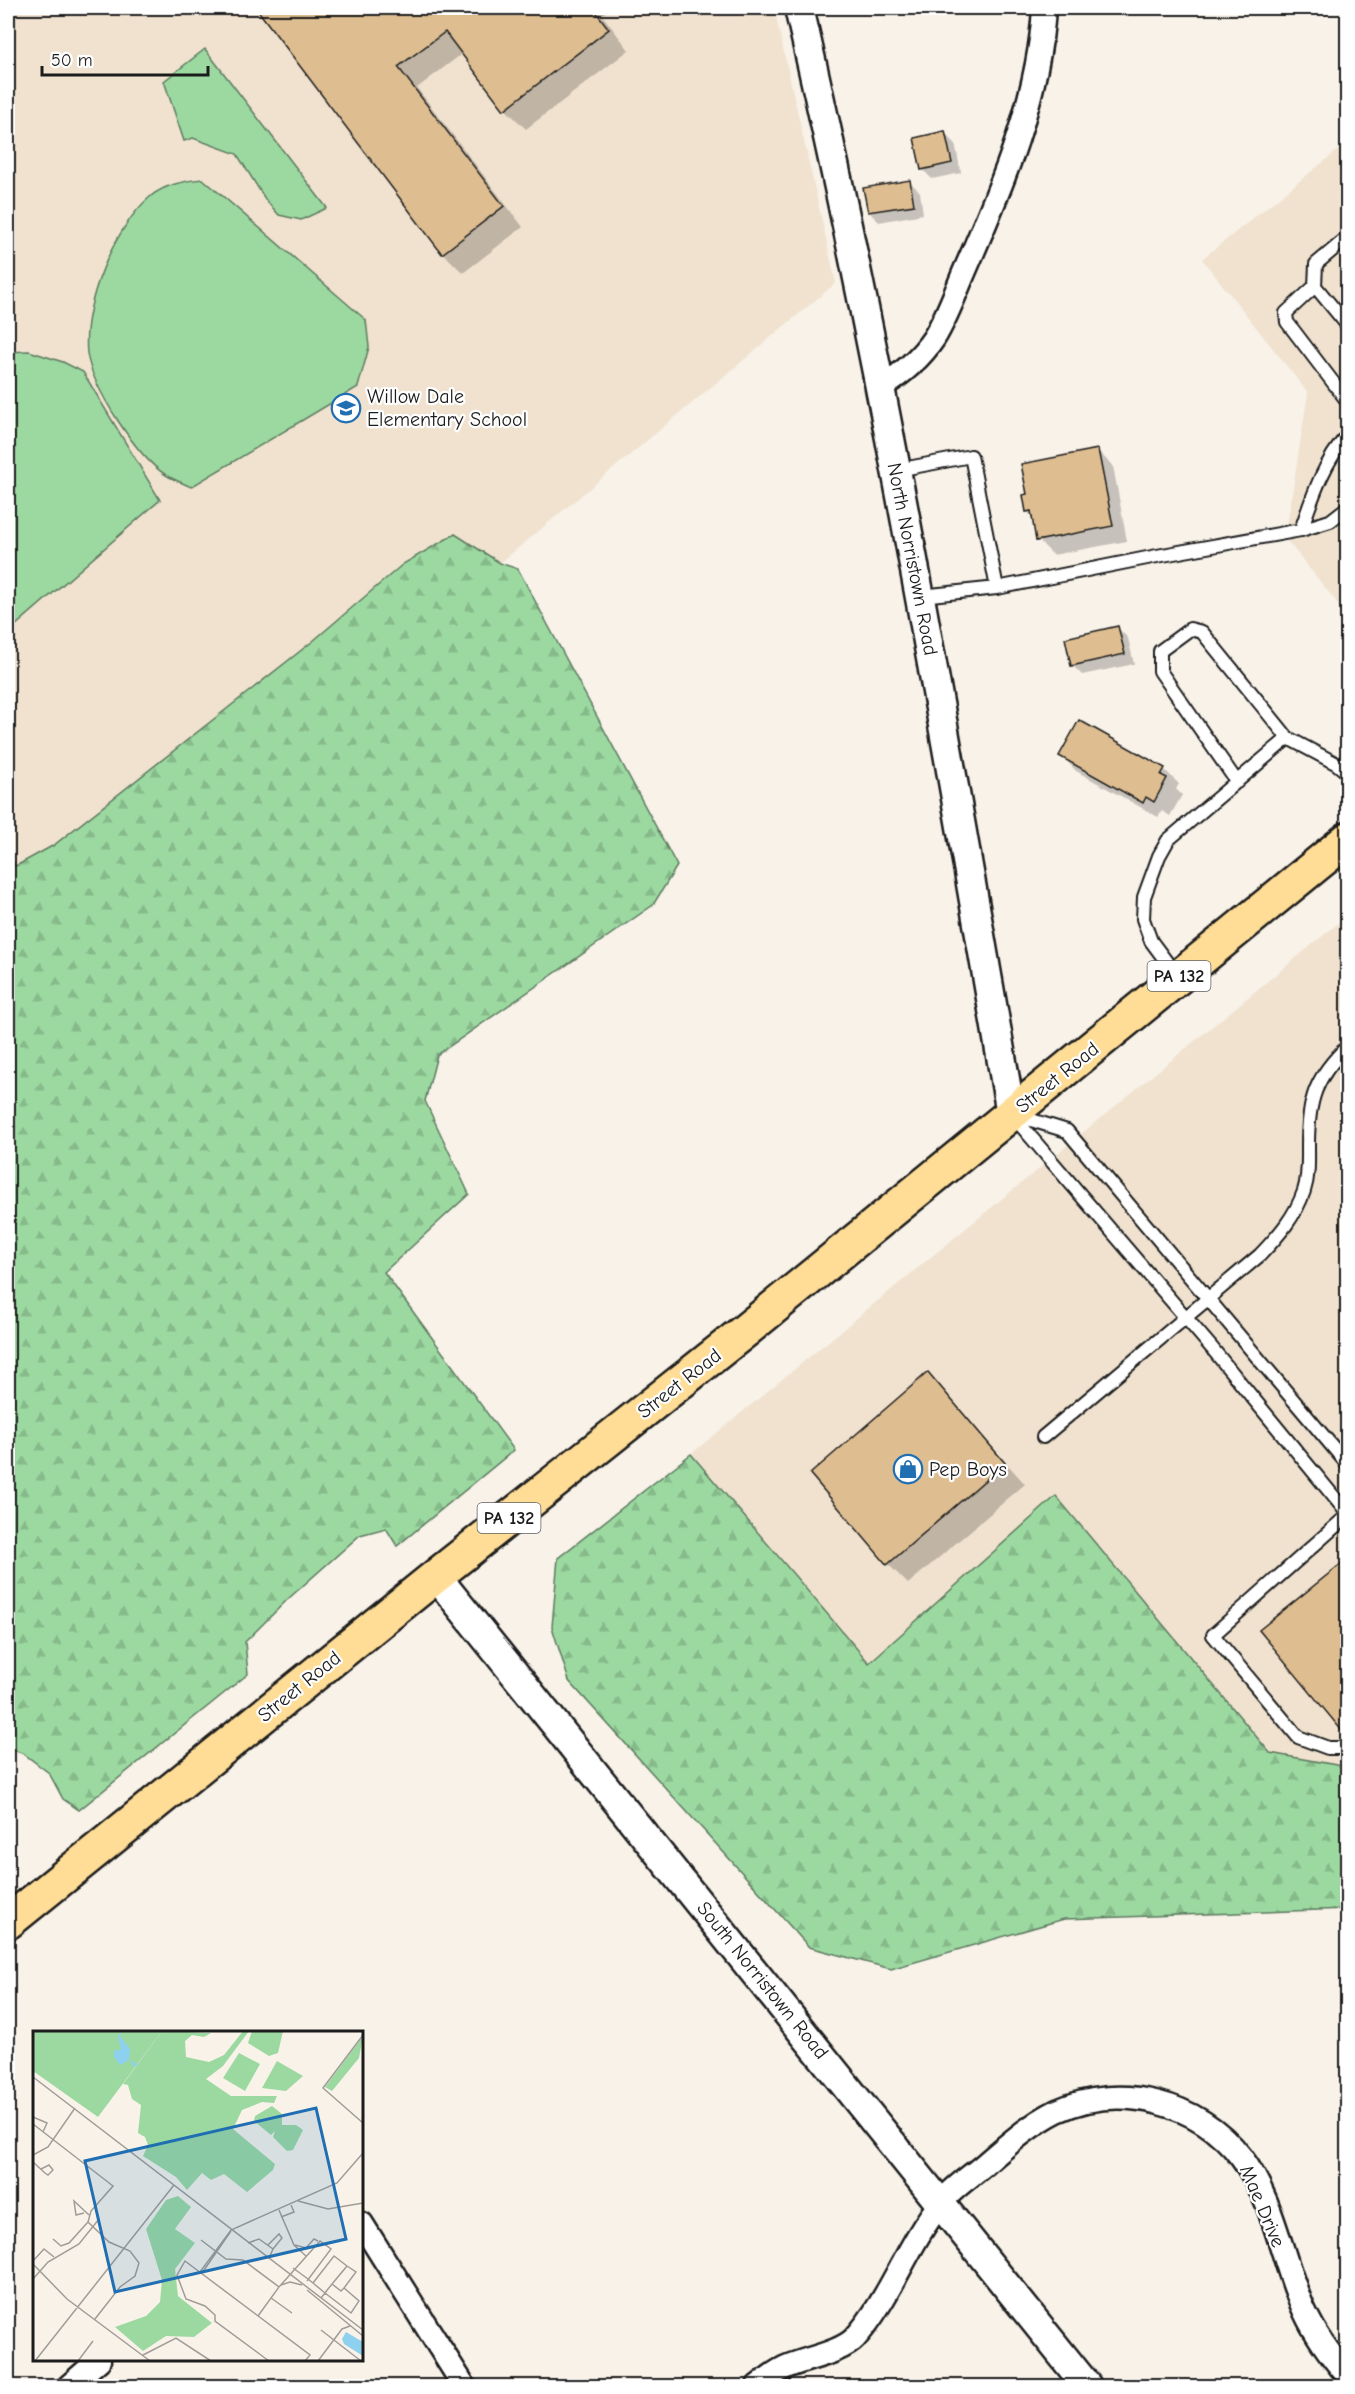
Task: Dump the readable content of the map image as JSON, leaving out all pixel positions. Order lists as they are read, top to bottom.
{
  "streets": {
    "main road": ["PA 132", "Street Road"],
    "street": ["North Norristown Road", "South Norristown Road", "Mae Drive"]
  },
  "crossings": [
    ["North Norristown Road", "Street Road"],
    ["Street Road", "South Norristown Road"],
    ["South Norristown Road", "Mae Drive"]
  ],
  "places": {
    "school or university": ["Willow Dale Elementary School"],
    "shop": ["Pep Boys"]
  },
  "scale_bar": "50 m"
}
